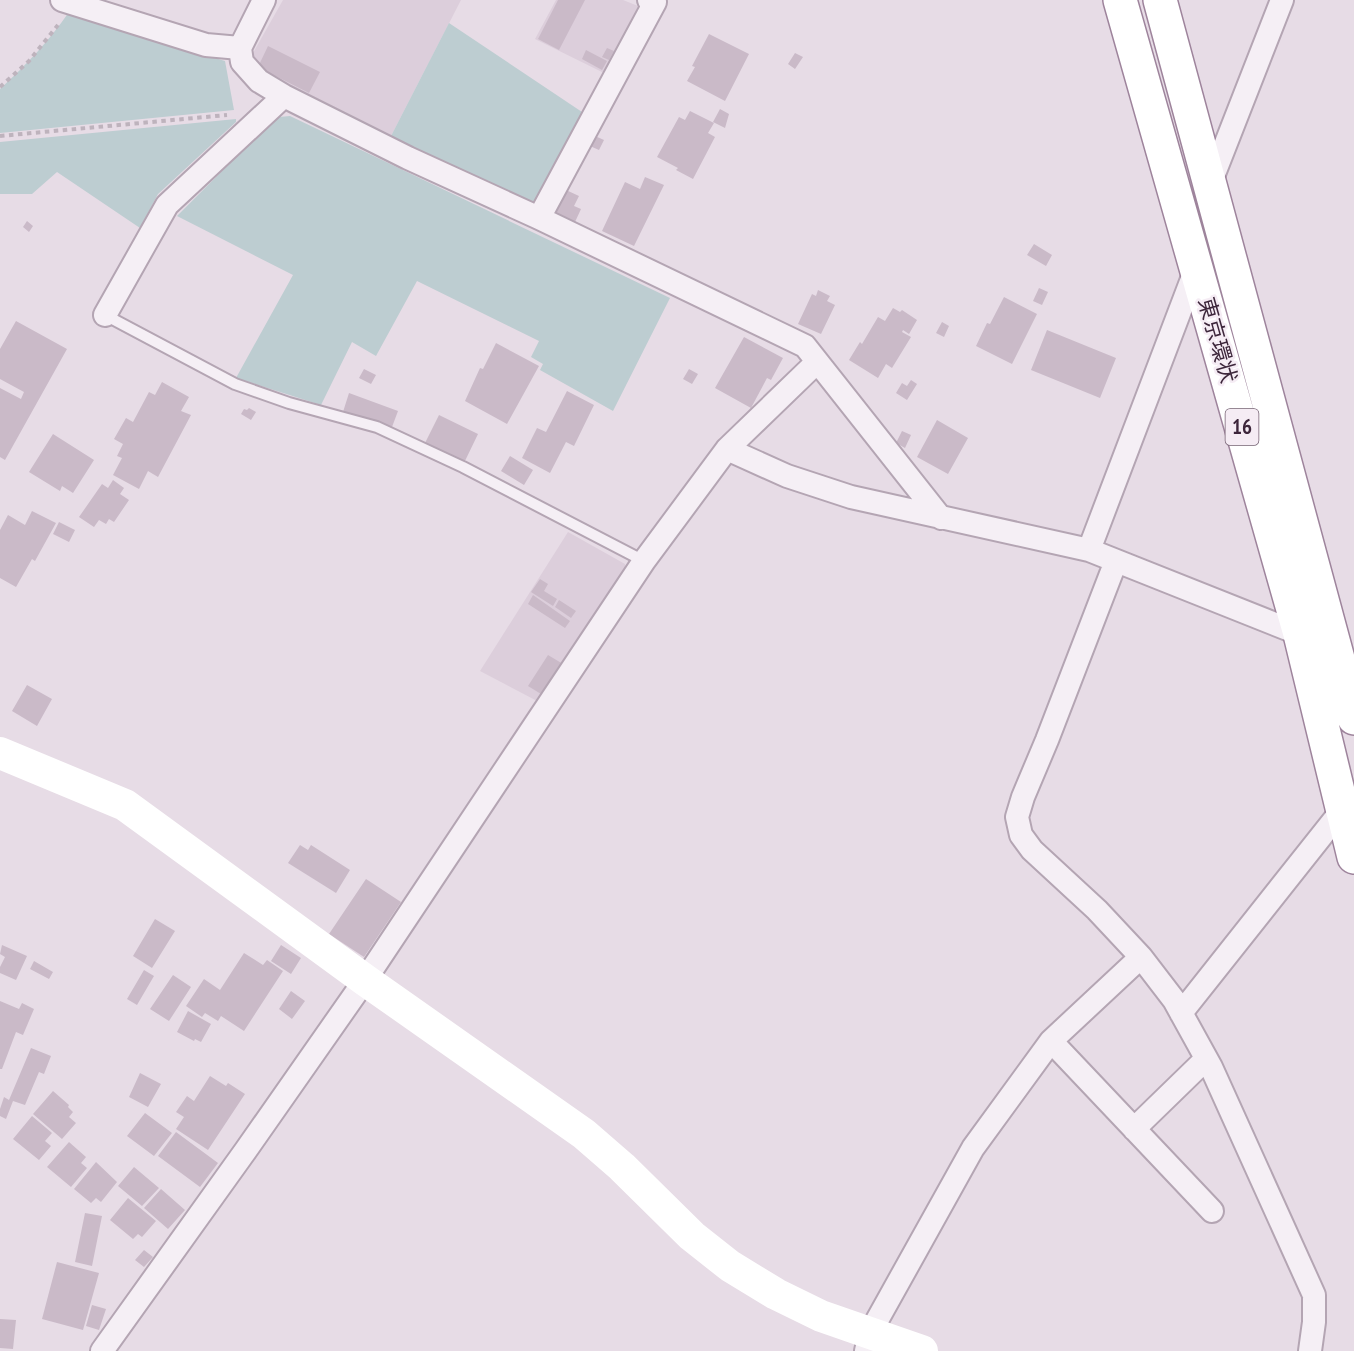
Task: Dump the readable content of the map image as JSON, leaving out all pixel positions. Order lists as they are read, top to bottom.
{
  "streets": {
    "highway": ["東京環状", "16"]
  }
}
